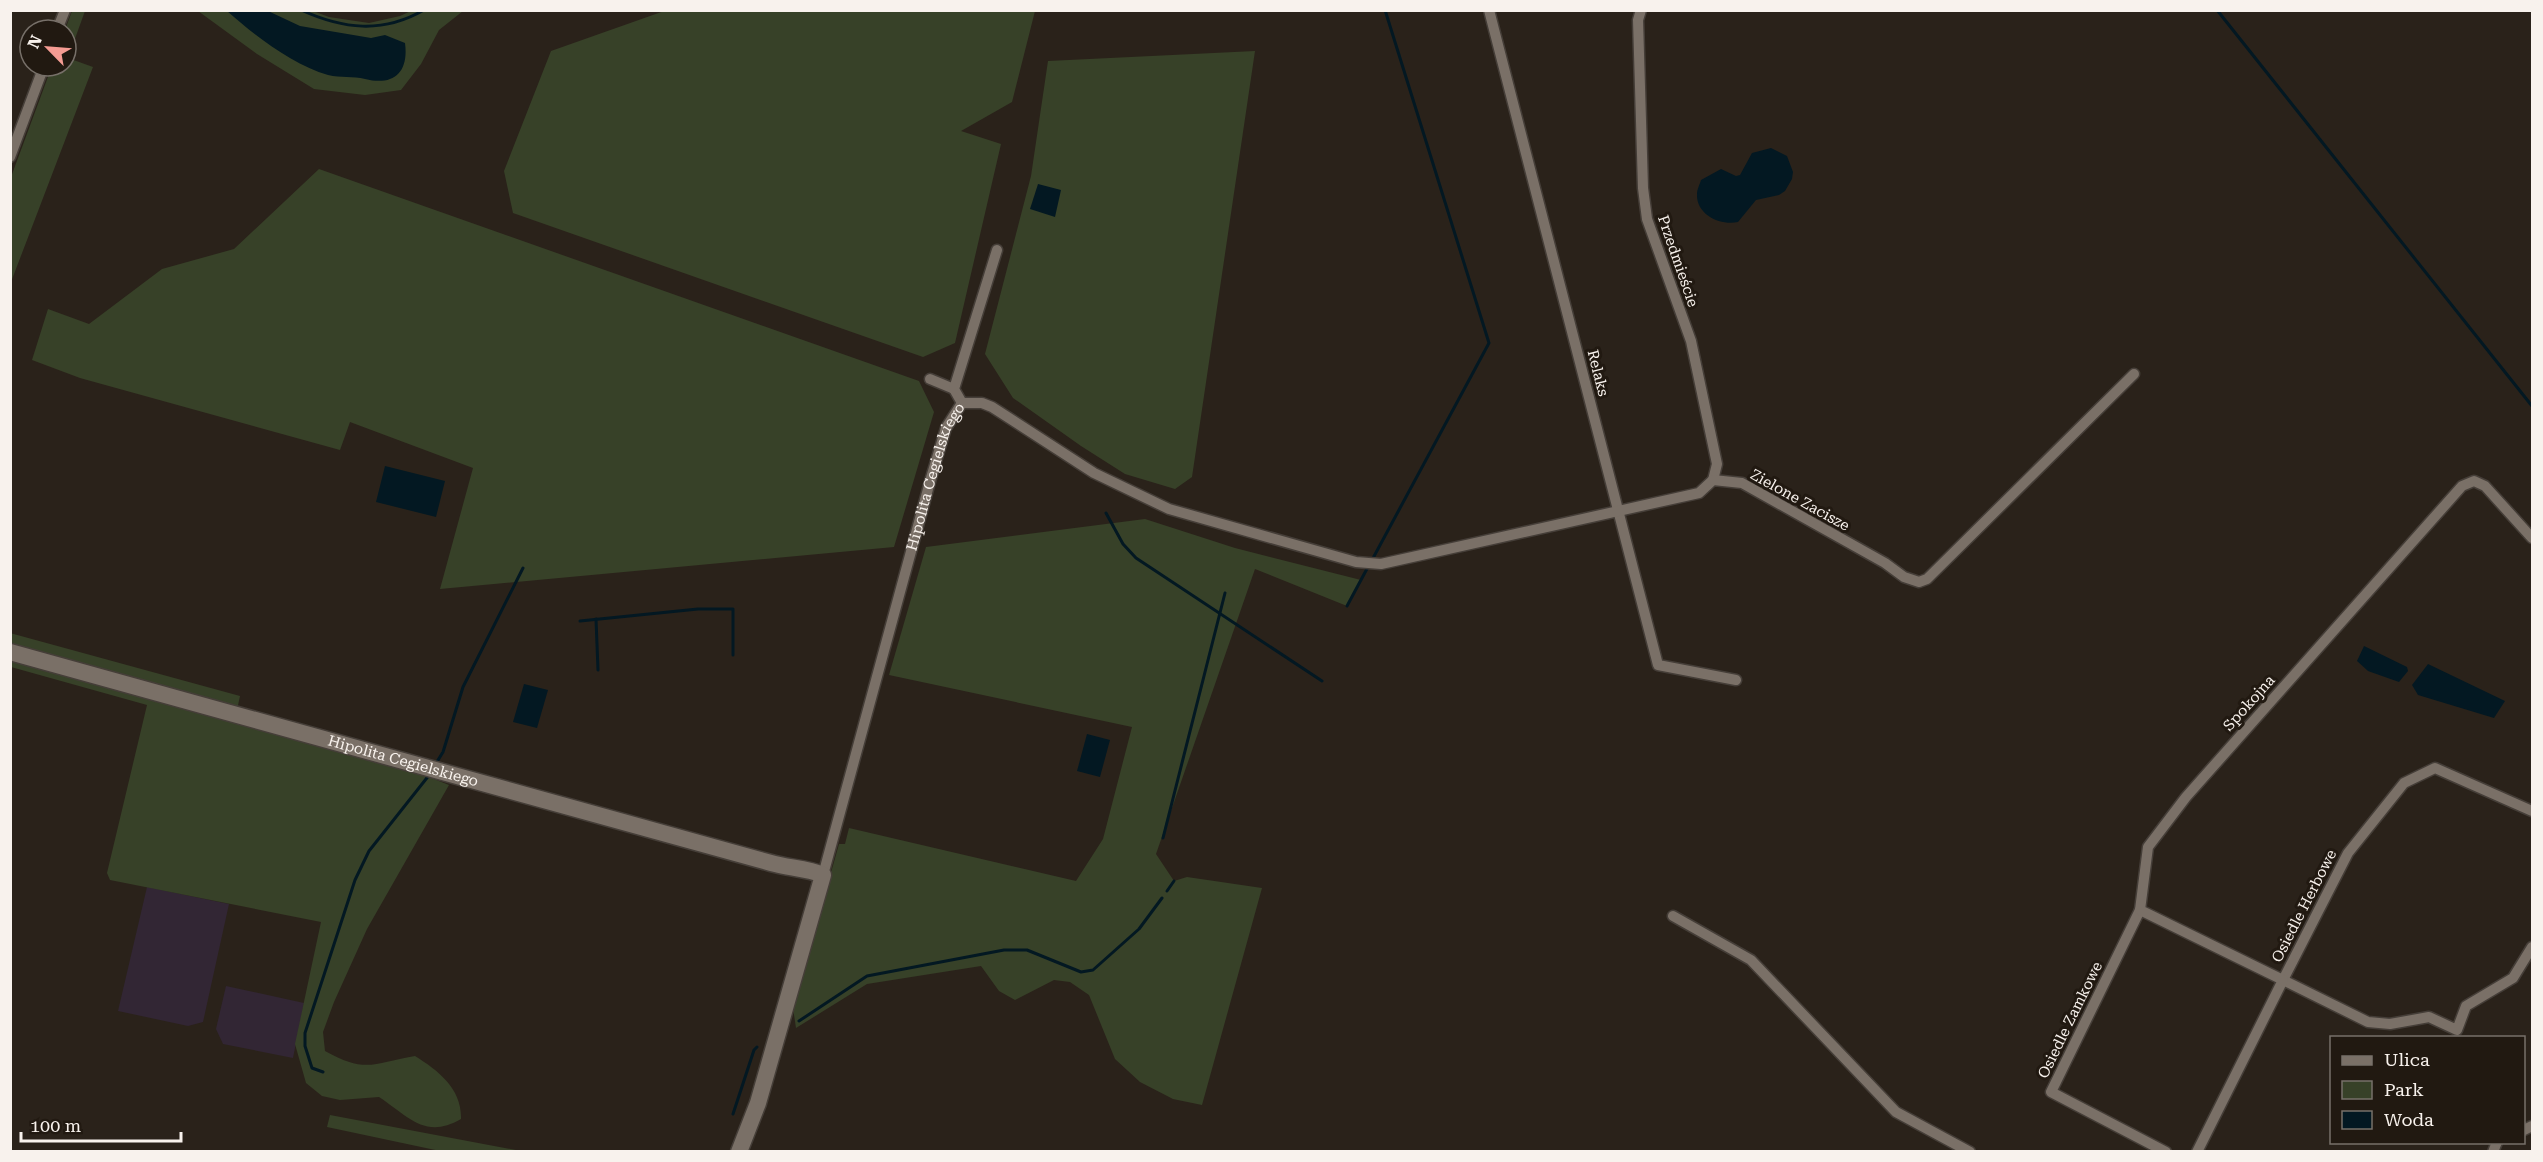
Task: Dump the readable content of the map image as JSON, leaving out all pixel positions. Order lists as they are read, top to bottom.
{
  "streets": {
    "street": [
      "Przedmieście",
      "Relaks",
      "Hipolita Cegielskiego",
      "Zielone Zacisze",
      "Spokojna",
      "Osiedle Herbowe",
      "Osiedle Zamkowe"
    ]
  },
  "crossings": [
    ["Przedmieście", "Zielone Zacisze"],
    ["Relaks", "Hipolita Cegielskiego"],
    ["Spokojna", "Osiedle Zamkowe"]
  ],
  "legend": ["Ulica", "Park", "Woda"],
  "scale_bar": "100 m",
  "north": "top left"
}
